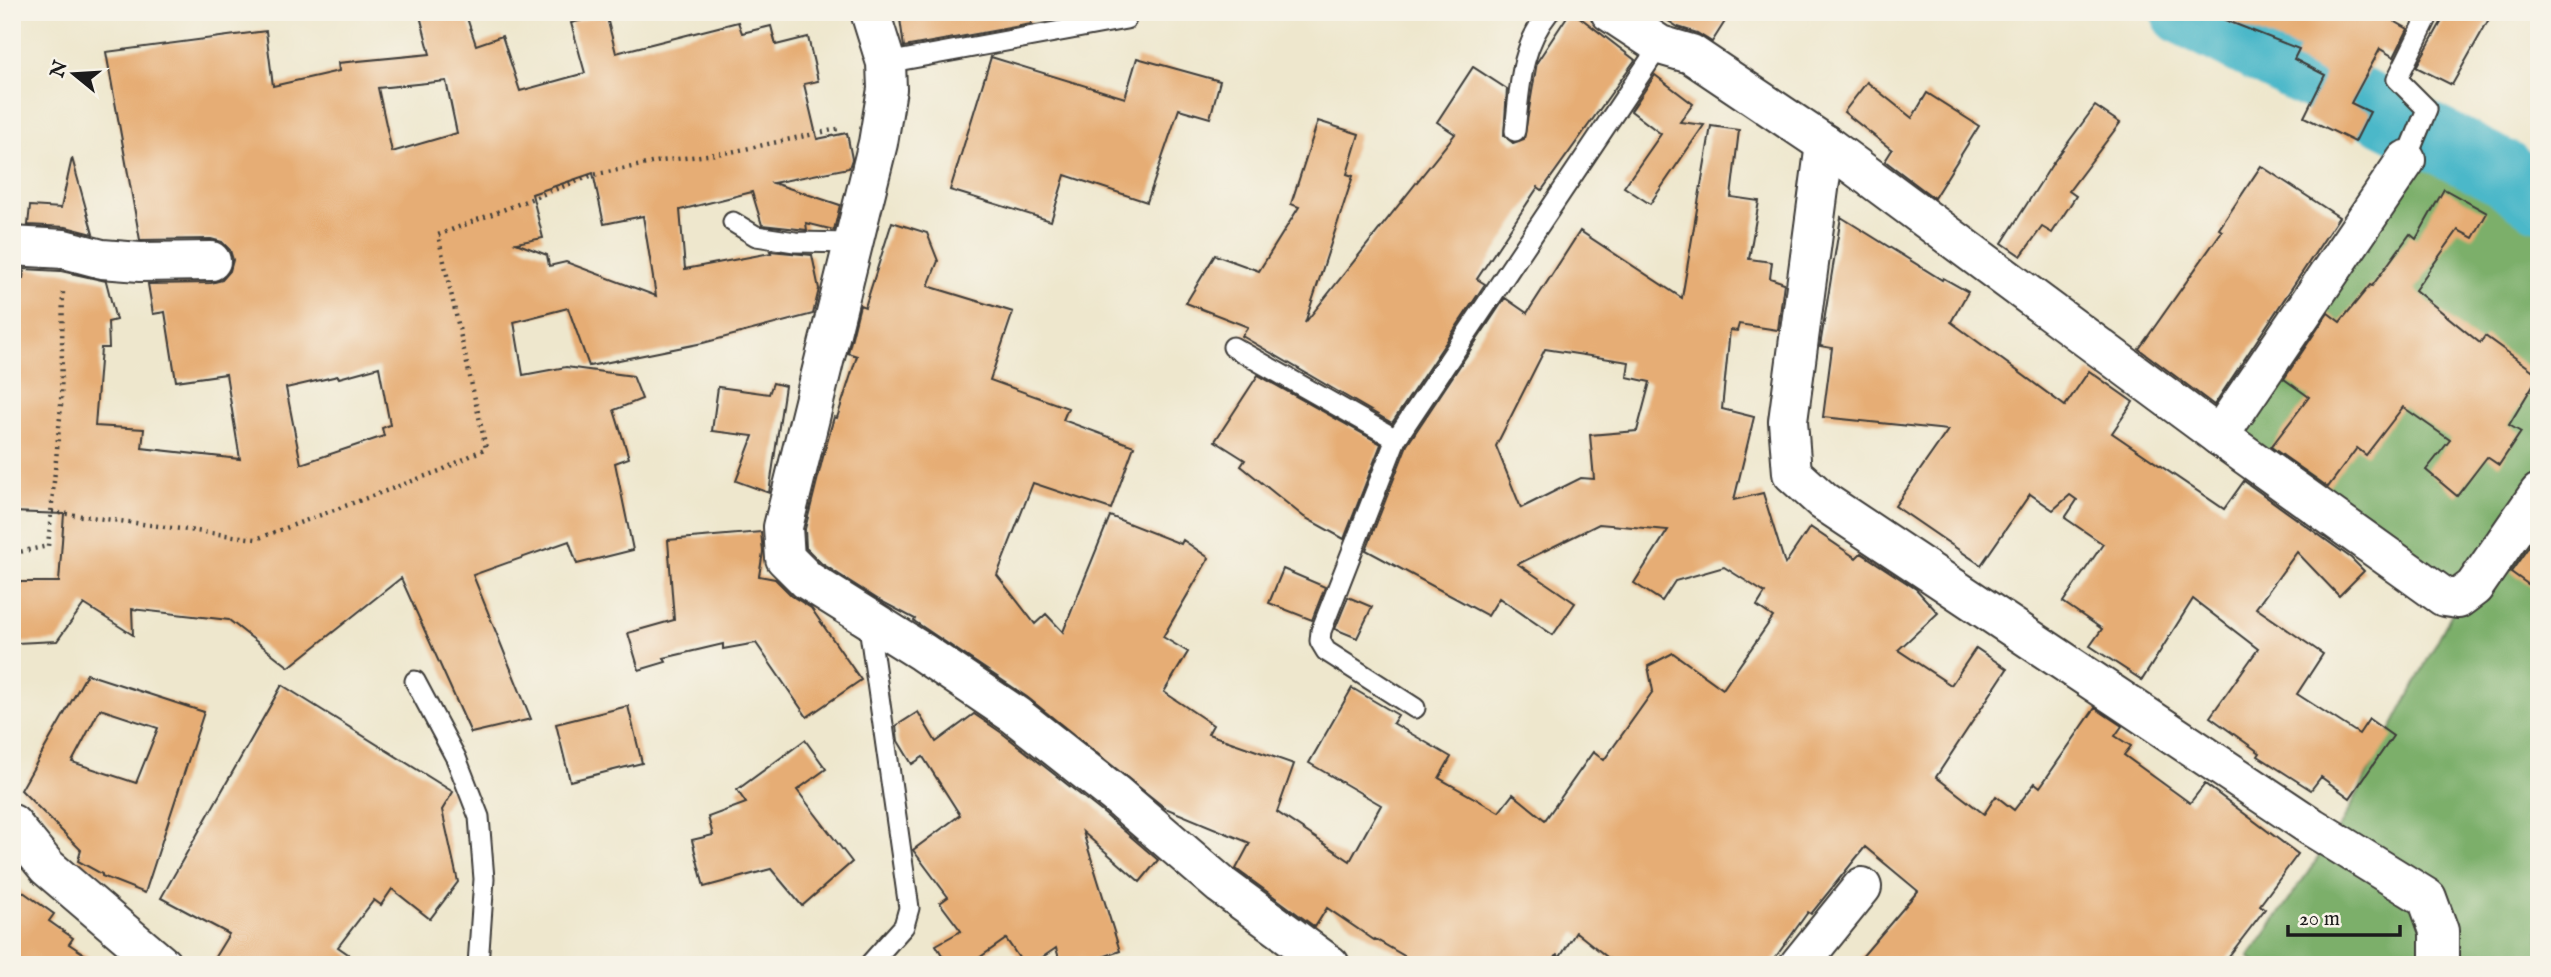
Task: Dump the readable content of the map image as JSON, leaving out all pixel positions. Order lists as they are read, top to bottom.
{
  "scale_bar": "20 m",
  "north": "left"
}
